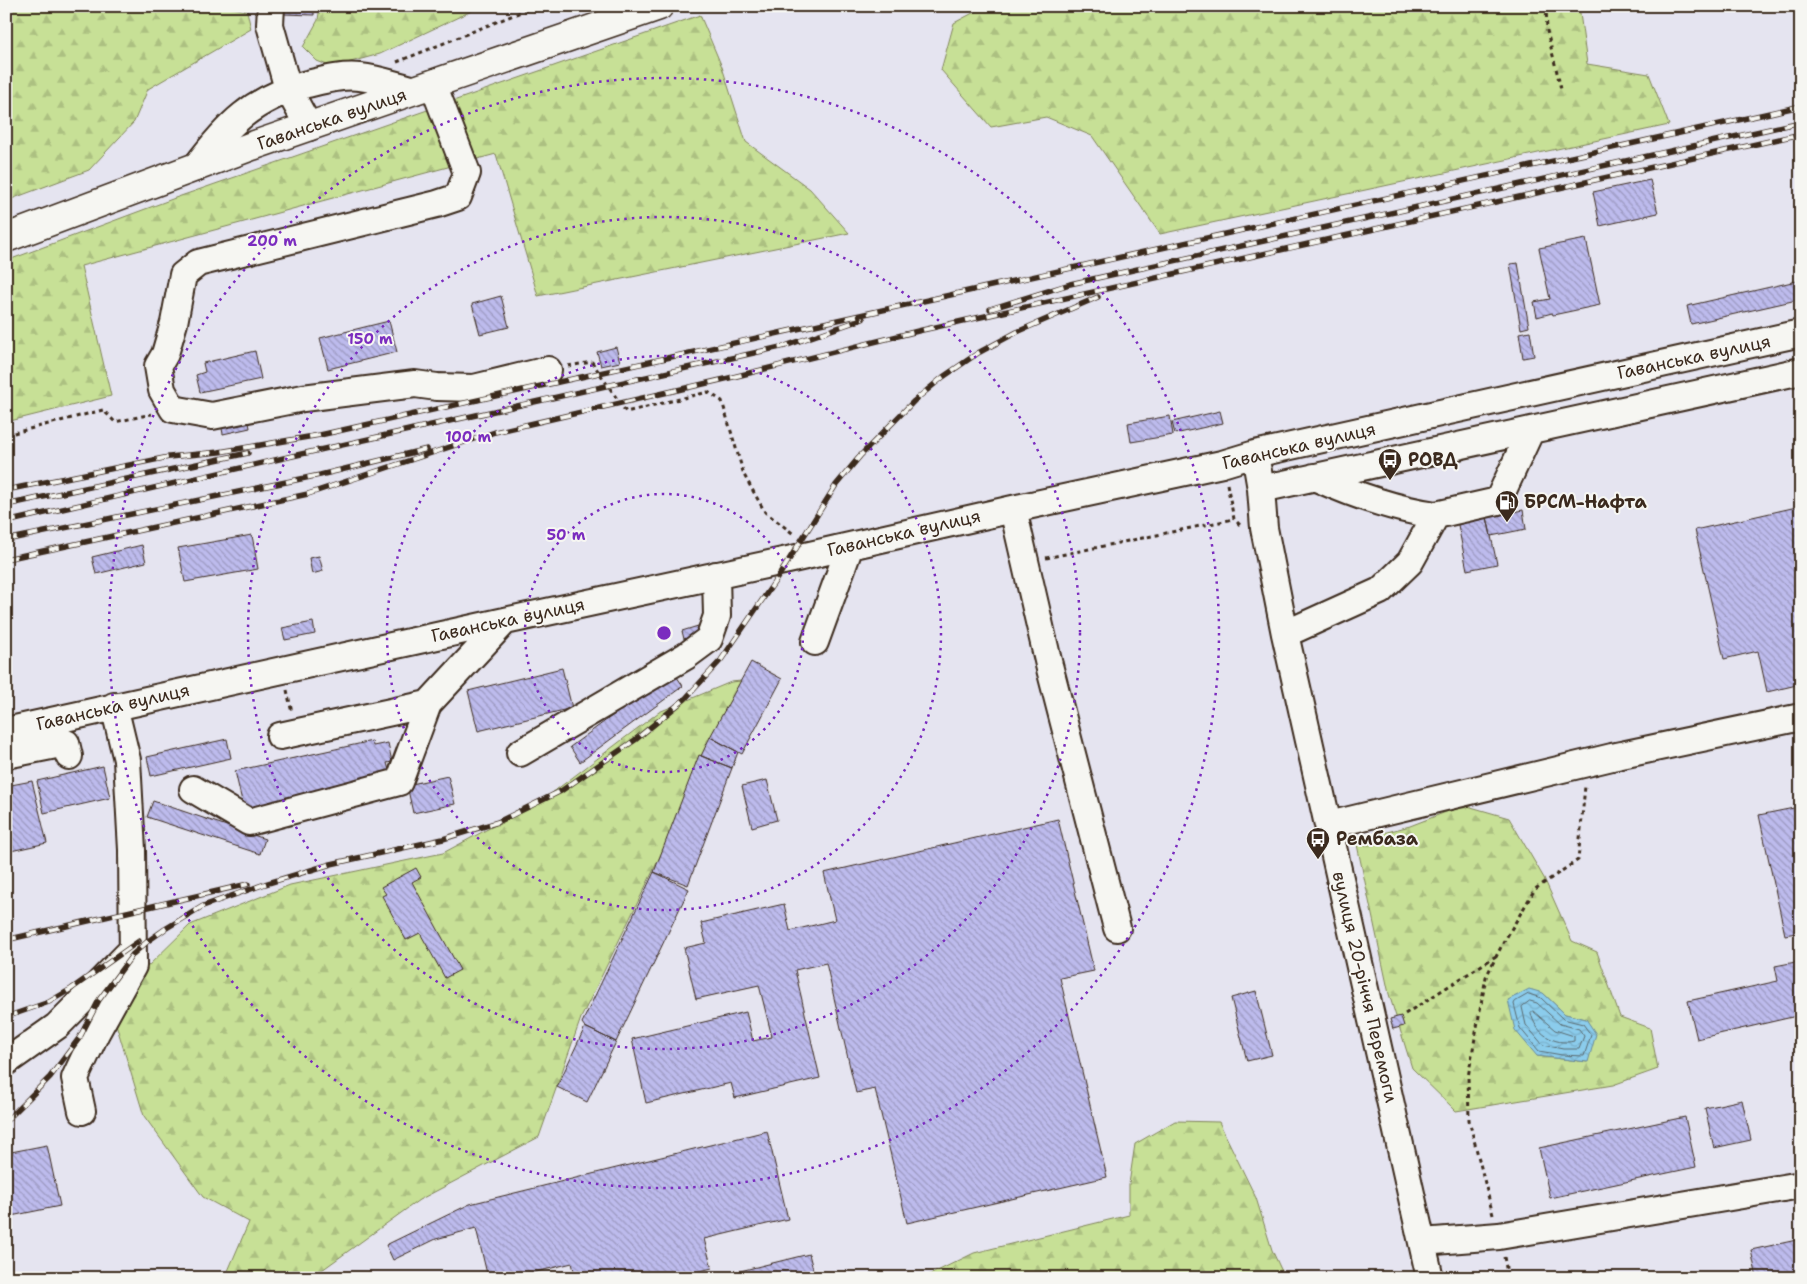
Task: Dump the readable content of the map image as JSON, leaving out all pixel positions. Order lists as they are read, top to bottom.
{
  "streets": {
    "main road": ["Гаванська вулиця"],
    "street": ["вулиця 20-річчя Перемоги"]
  },
  "crossings": [
    ["Гаванська вулиця", "вулиця 20-річчя Перемоги"]
  ],
  "places": {
    "bus stop": ["РОВД", "Рембаза"],
    "fuel station": ["БРСМ-Нафта"]
  },
  "rings": [
    "200 m",
    "150 m",
    "100 m",
    "50 m"
  ]
}
